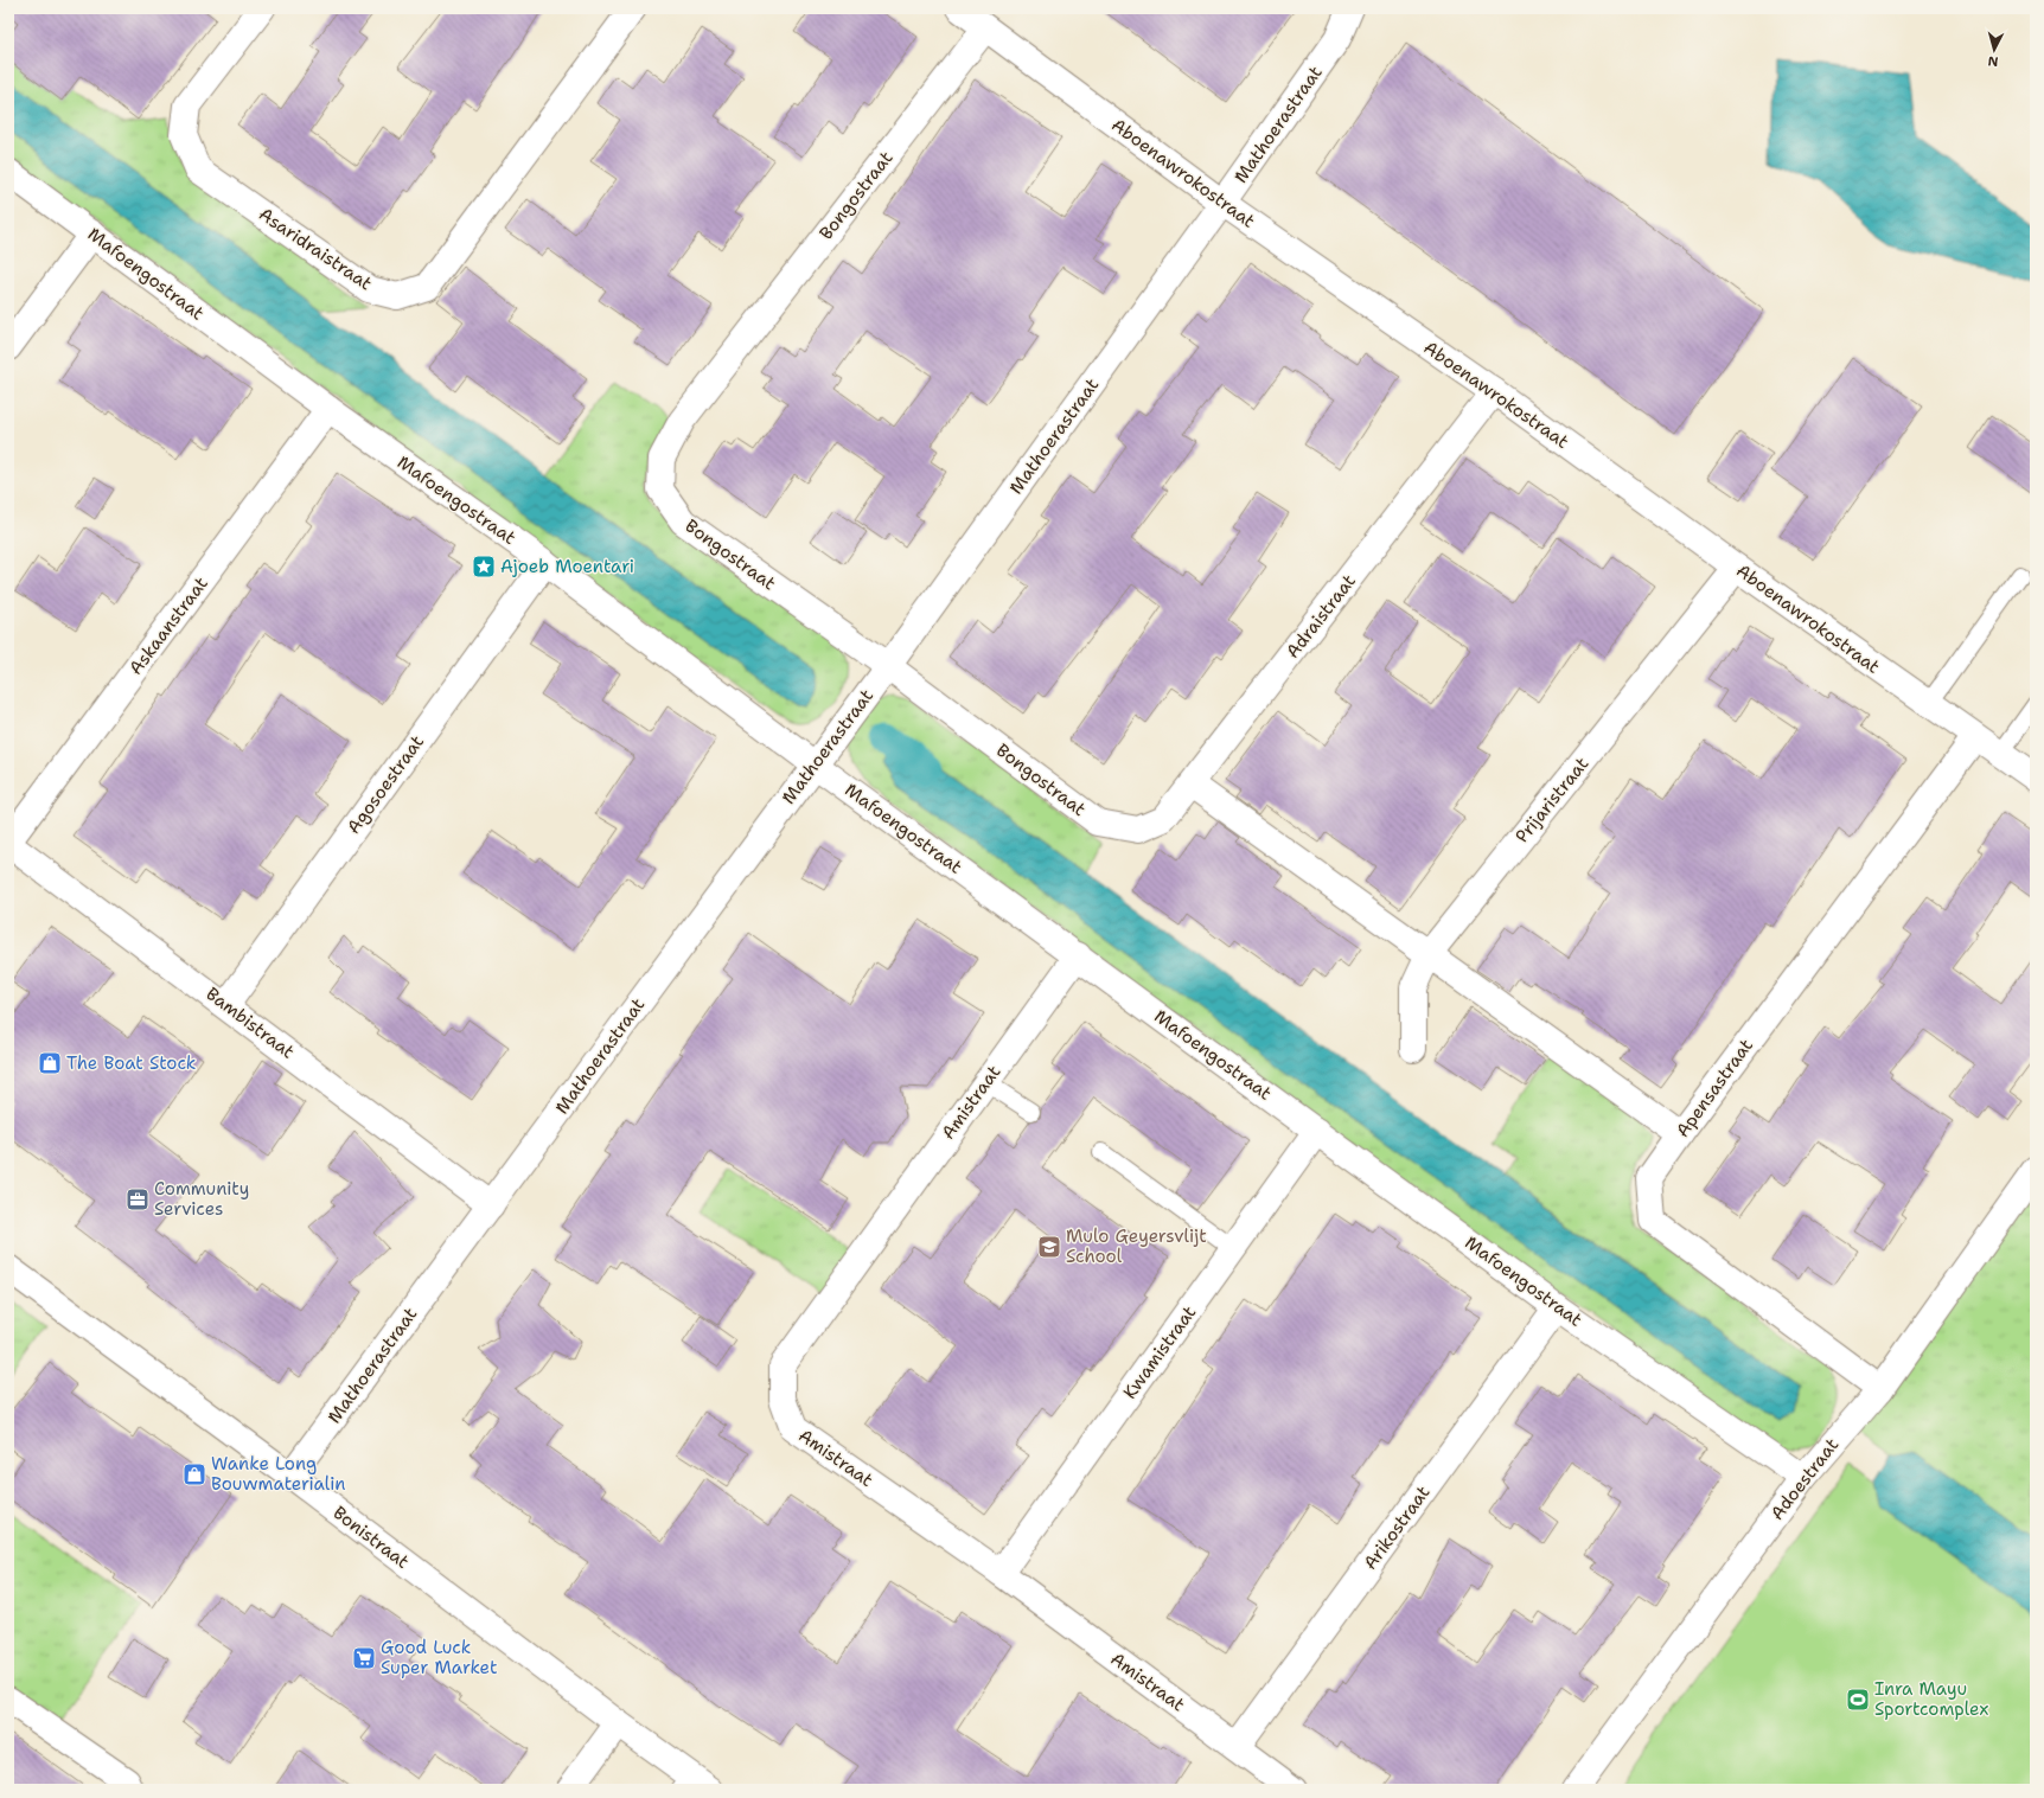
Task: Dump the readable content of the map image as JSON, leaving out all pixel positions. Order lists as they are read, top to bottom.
{
  "streets": {
    "street": [
      "Mathoerastraat",
      "Aboenawrokostraat",
      "Bongostraat",
      "Asaridraistraat",
      "Mafoengostraat",
      "Adraistraat",
      "Askaanstraat",
      "Agosoestraat",
      "Prijaristraat",
      "Bambistraat",
      "Apensastraat",
      "Amistraat",
      "Kwamistraat",
      "Adoestraat",
      "Arikostraat",
      "Bonistraat"
    ]
  },
  "crossings": [
    ["Mathoerastraat", "Aboenawrokostraat"],
    ["Mathoerastraat", "Bongostraat"],
    ["Mathoerastraat", "Mafoengostraat"],
    ["Mathoerastraat", "Bambistraat"],
    ["Mathoerastraat", "Bonistraat"],
    ["Aboenawrokostraat", "Bongostraat"],
    ["Aboenawrokostraat", "Adraistraat"],
    ["Aboenawrokostraat", "Prijaristraat"],
    ["Aboenawrokostraat", "Apensastraat"],
    ["Bongostraat", "Adraistraat"],
    ["Mafoengostraat", "Askaanstraat"],
    ["Mafoengostraat", "Agosoestraat"],
    ["Mafoengostraat", "Amistraat"],
    ["Mafoengostraat", "Kwamistraat"],
    ["Mafoengostraat", "Adoestraat"],
    ["Mafoengostraat", "Arikostraat"],
    ["Askaanstraat", "Bambistraat"],
    ["Agosoestraat", "Bambistraat"],
    ["Apensastraat", "Adoestraat"],
    ["Amistraat", "Kwamistraat"],
    ["Amistraat", "Arikostraat"]
  ],
  "places": {
    "place": ["Ajoeb Moentari"],
    "shop": ["The Boat Stock", "Wanke Long Bouwmaterialin"],
    "office": ["Community Services"],
    "school or university": ["Mulo Geyersvlijt School"],
    "supermarket": ["Good Luck Super Market"],
    "sports": ["Inra Mayu Sportcomplex"]
  },
  "north": "bottom"
}
